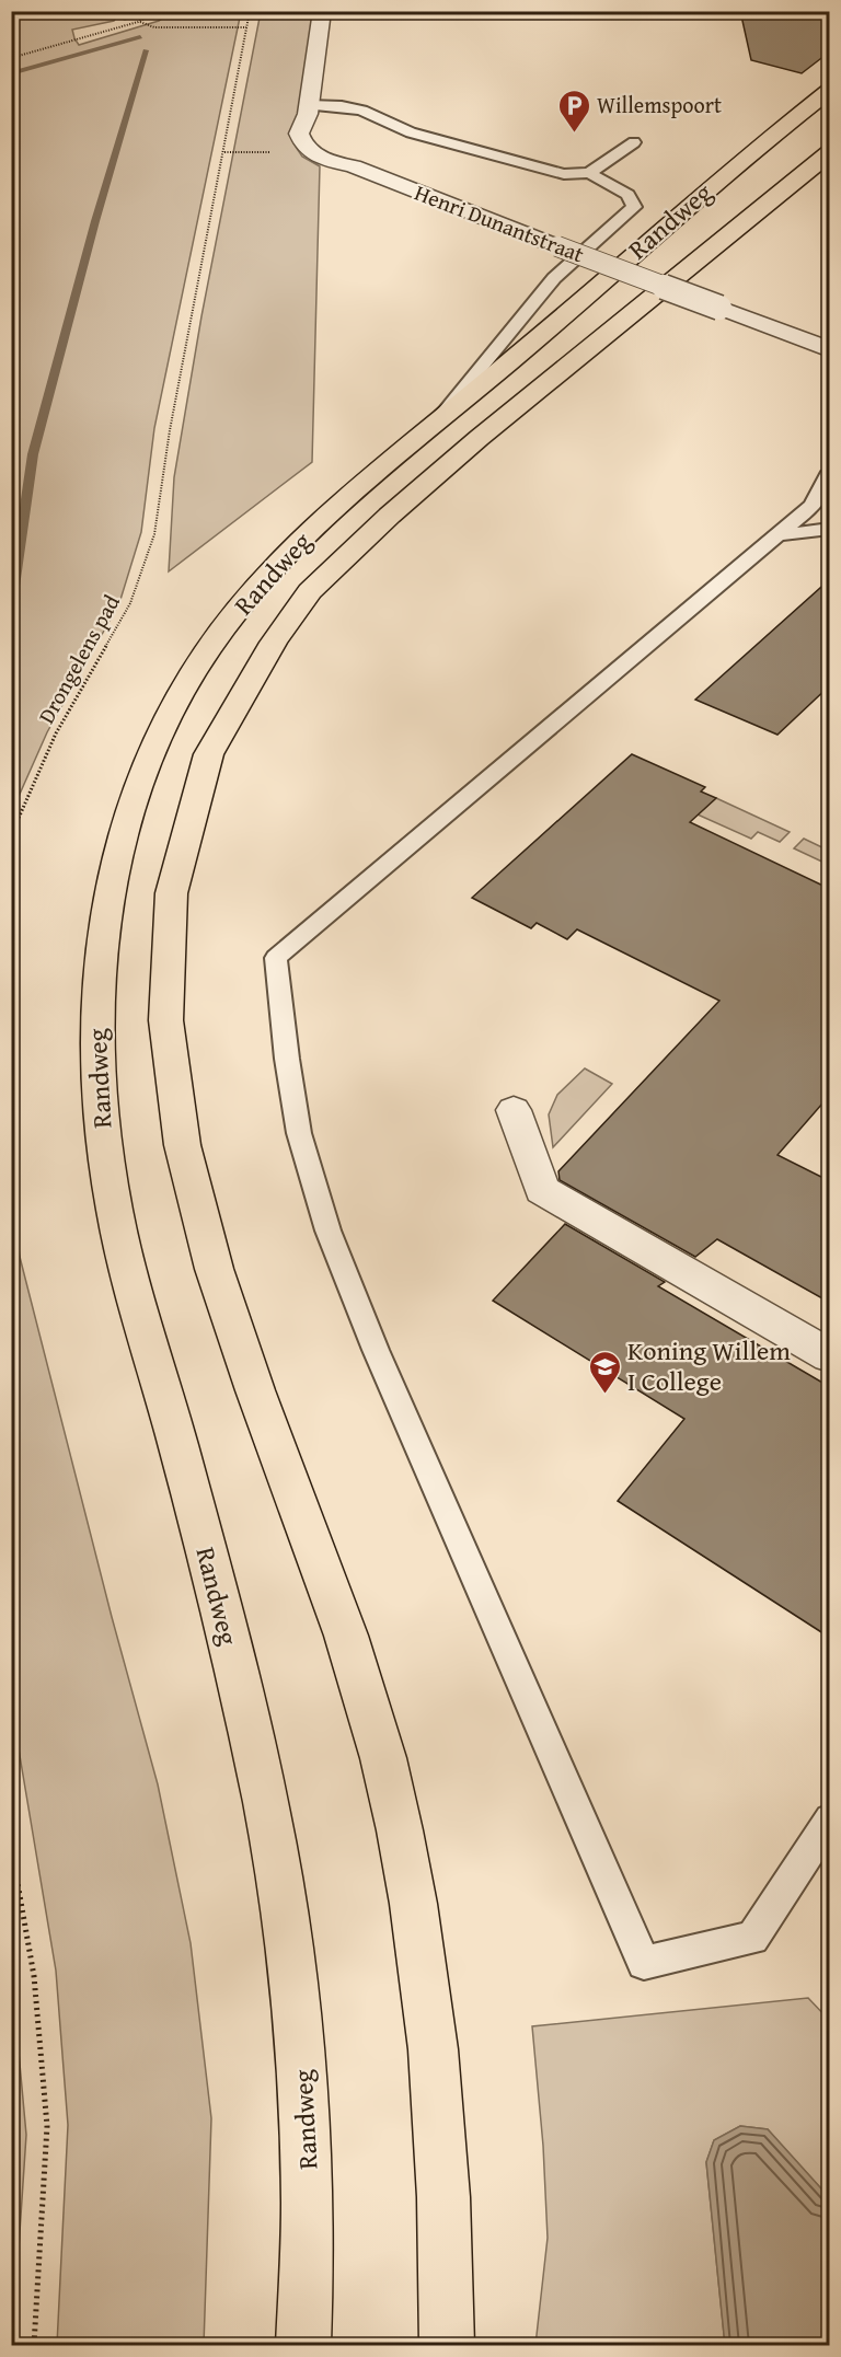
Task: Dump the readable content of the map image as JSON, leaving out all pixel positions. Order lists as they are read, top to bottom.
{
  "streets": {
    "main road": ["Randweg"],
    "street": ["Henri Dunantstraat"],
    "path": ["Drongelens pad"]
  },
  "places": {
    "parking": ["Willemspoort"],
    "school or university": ["Koning Willem I College"]
  }
}
